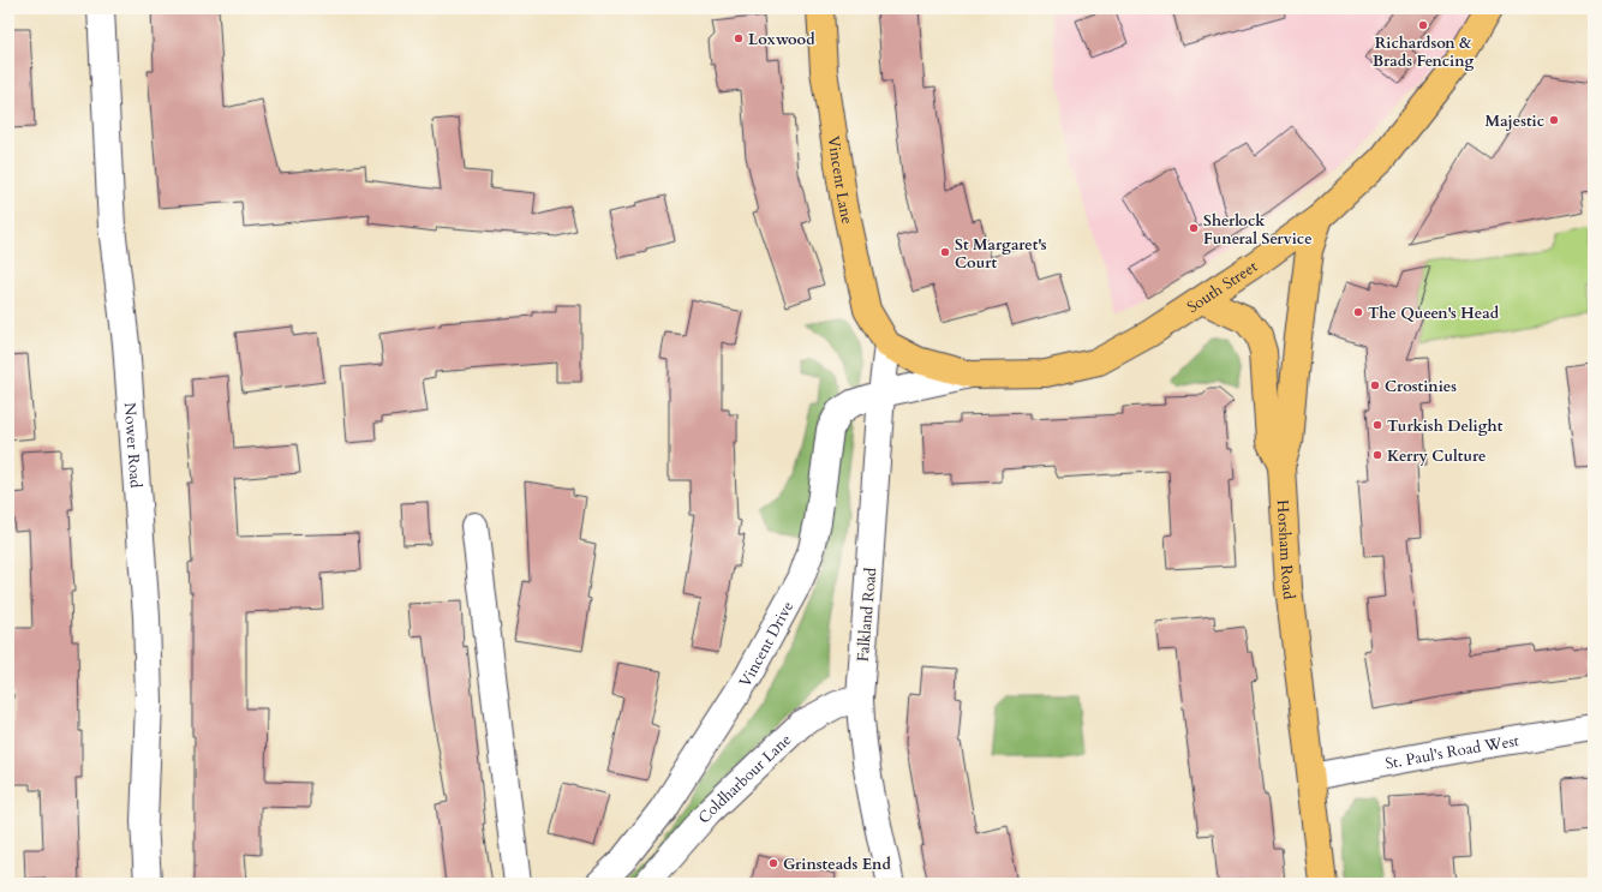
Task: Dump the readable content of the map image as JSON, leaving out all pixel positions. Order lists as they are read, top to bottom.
{
  "streets": {
    "main road": ["Vincent Lane", "South Street", "Horsham Road"],
    "street": [
      "Nower Road",
      "Falkland Road",
      "Vincent Drive",
      "St. Paul's Road West",
      "Coldharbour Lane"
    ]
  },
  "crossings": [
    ["Vincent Lane", "South Street"],
    ["Vincent Lane", "Falkland Road"],
    ["South Street", "Horsham Road"],
    ["South Street", "Falkland Road"],
    ["South Street", "Vincent Drive"],
    ["Horsham Road", "St. Paul's Road West"],
    ["Falkland Road", "Vincent Drive"],
    ["Falkland Road", "Coldharbour Lane"]
  ],
  "places": [
    "Richardson & Brads Fencing",
    "Loxwood",
    "Majestic",
    "Sherlock Funeral Service",
    "St Margaret's Court",
    "The Queen's Head",
    "Crostinies",
    "Turkish Delight",
    "Kerry Culture",
    "Grinsteads End"
  ]
}
